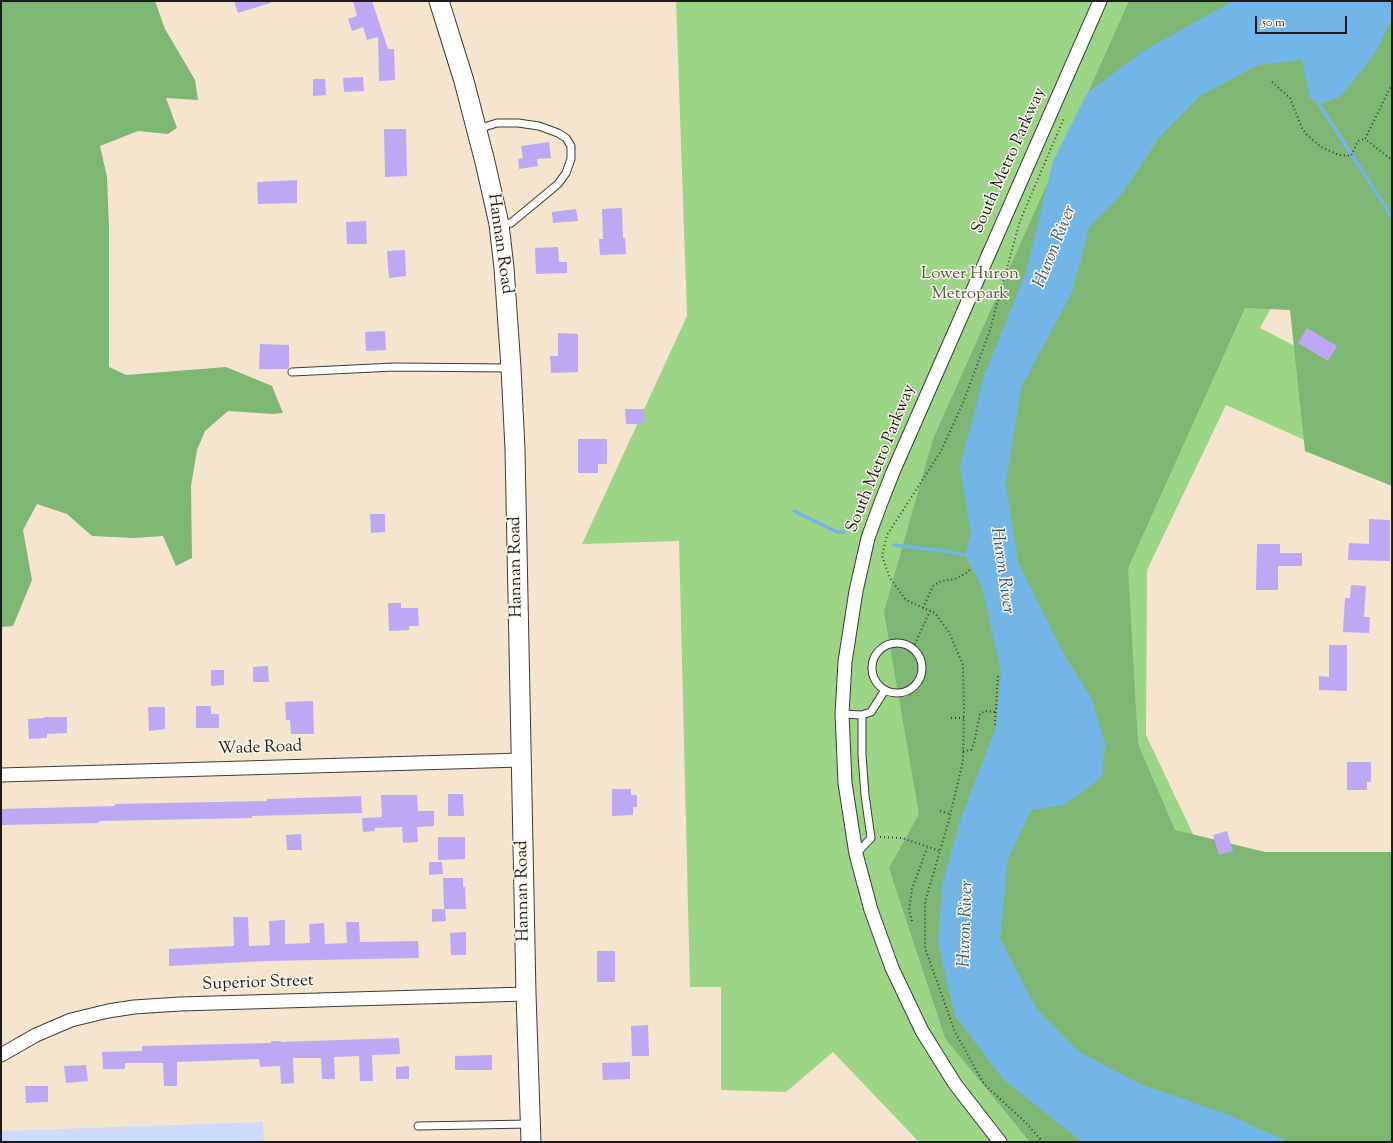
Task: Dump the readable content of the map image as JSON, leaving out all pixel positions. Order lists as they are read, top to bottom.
{
  "streets": {
    "street": [
      "South Metro Parkway",
      "Hannan Road",
      "Wade Road",
      "Superior Street"
    ]
  },
  "crossings": [
    ["Hannan Road", "Wade Road"],
    ["Hannan Road", "Superior Street"]
  ],
  "water": ["Huron River"],
  "parks": ["Lower Huron Metropark"],
  "scale_bar": "50 m"
}
